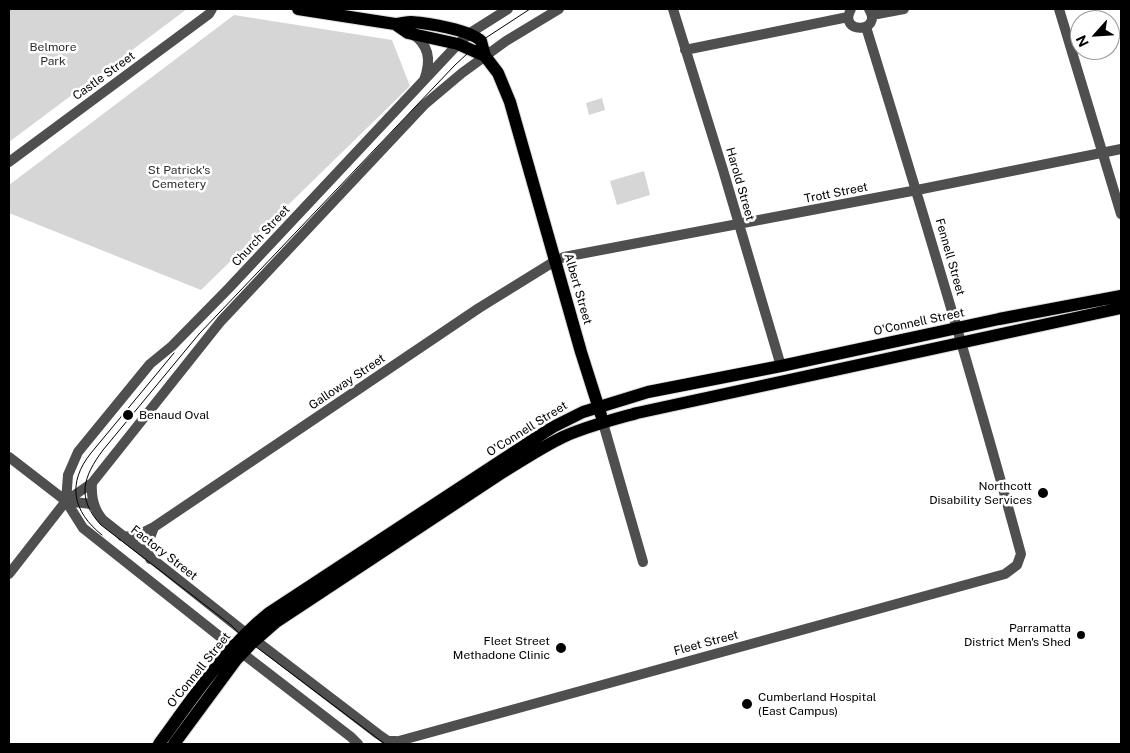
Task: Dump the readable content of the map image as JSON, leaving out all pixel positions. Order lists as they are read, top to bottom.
{
  "streets": {
    "main road": ["Albert Street", "O'Connell Street"],
    "street": [
      "Castle Street",
      "Harold Street",
      "Trott Street",
      "Church Street",
      "Fennell Street",
      "Galloway Street",
      "Factory Street",
      "Fleet Street"
    ]
  },
  "crossings": [
    ["Harold Street", "Trott Street"],
    ["Harold Street", "O'Connell Street"],
    ["Trott Street", "Fennell Street"],
    ["Trott Street", "Albert Street"],
    ["Trott Street", "Galloway Street"],
    ["Church Street", "Albert Street"],
    ["Fennell Street", "O'Connell Street"],
    ["Fennell Street", "Fleet Street"],
    ["Albert Street", "O'Connell Street"],
    ["Albert Street", "Galloway Street"],
    ["O'Connell Street", "Factory Street"],
    ["Galloway Street", "Factory Street"],
    ["Factory Street", "Fleet Street"]
  ],
  "parks": ["Belmore Park", "St Patrick's Cemetery"],
  "places": [
    "Benaud Oval",
    "Northcott Disability Services",
    "Parramatta District Men's Shed",
    "Fleet Street Methadone Clinic",
    "Cumberland Hospital (East Campus)"
  ],
  "north": "bottom left"
}
